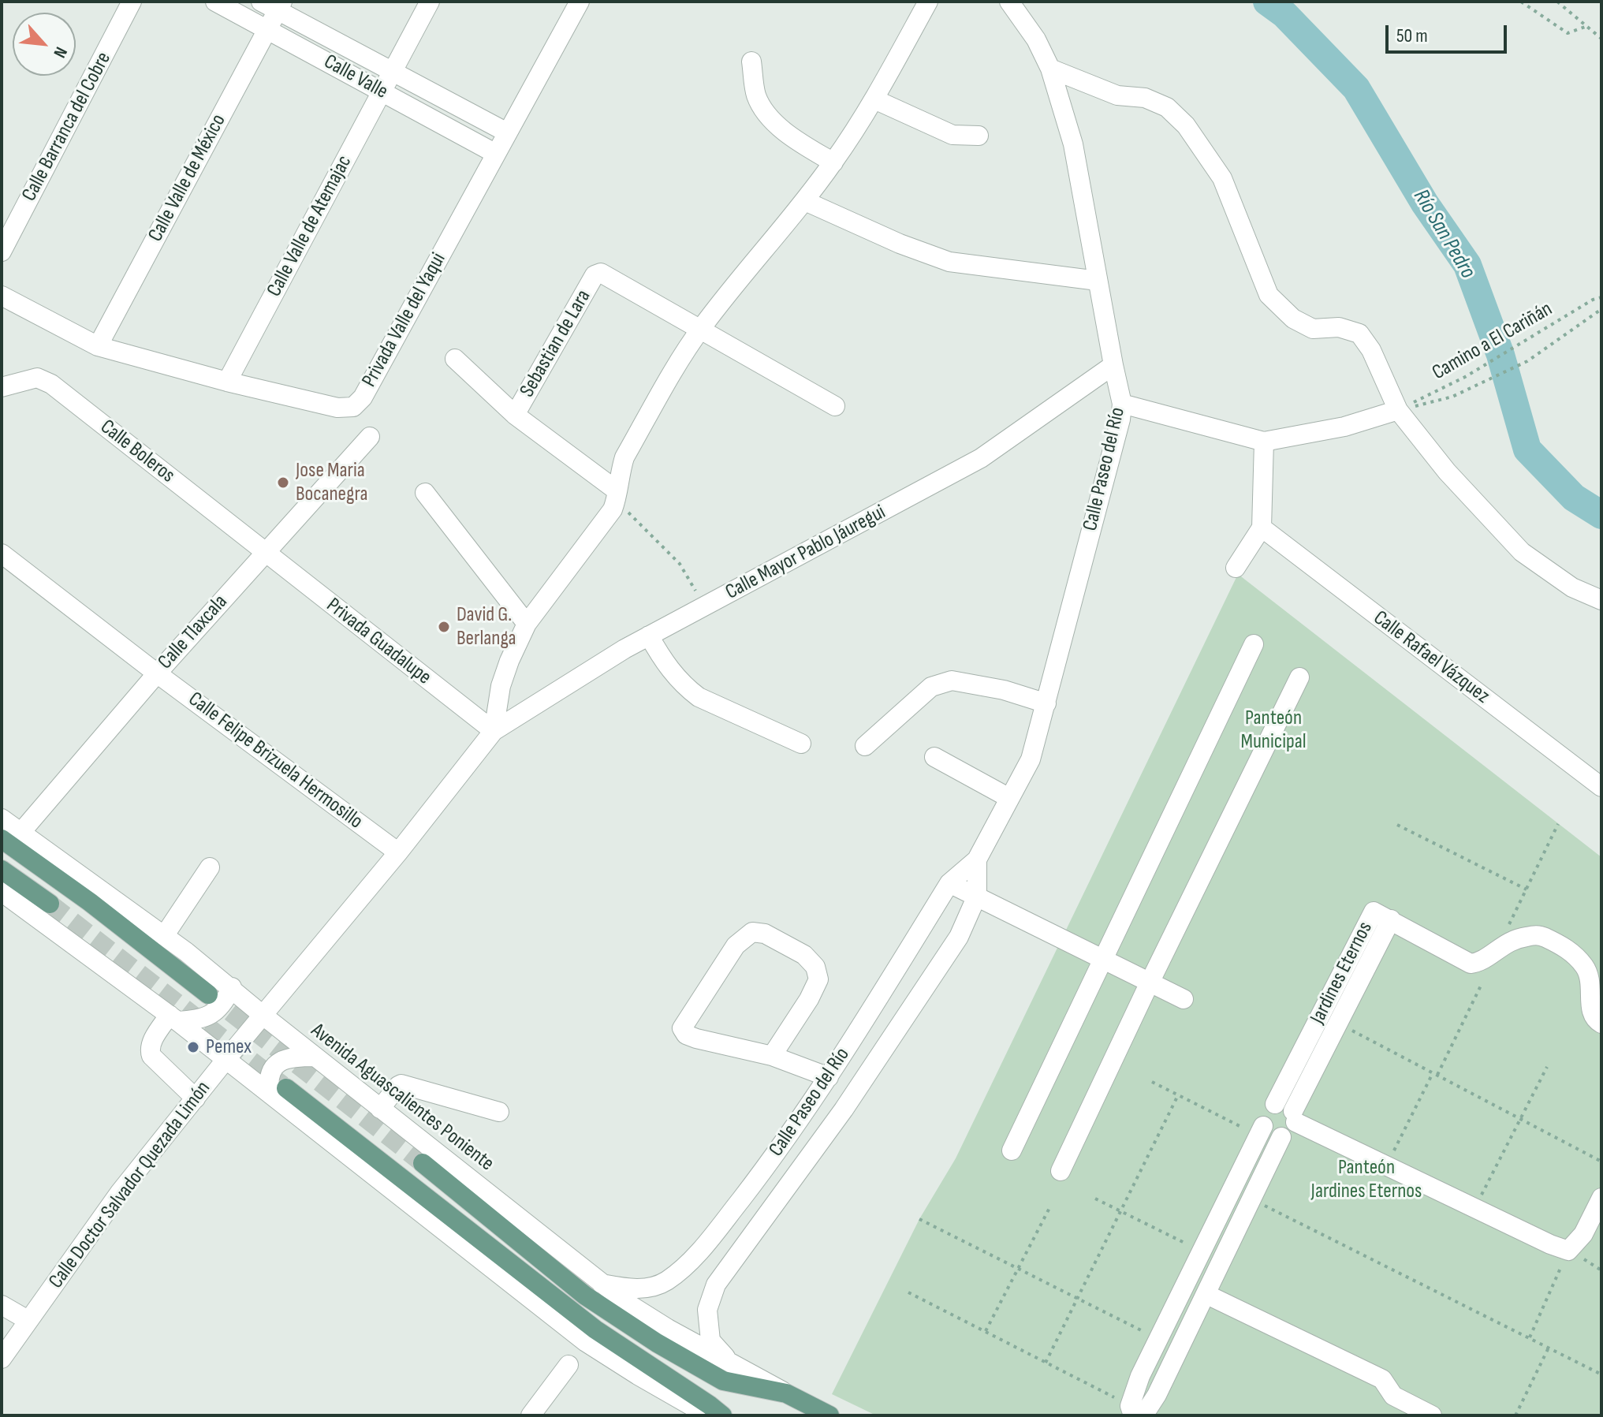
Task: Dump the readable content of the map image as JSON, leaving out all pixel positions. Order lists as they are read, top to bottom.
{
  "streets": {
    "main road": ["Avenida Aguascalientes Poniente"],
    "street": [
      "Calle Valle",
      "Calle Barranca del Cobre",
      "Calle Valle de México",
      "Calle Valle de Atemajac",
      "Privada Valle del Yaqui",
      "Sebastian de Lara",
      "Calle Boleros",
      "Calle Paseo del Río",
      "Calle Mayor Pablo Jáuregui",
      "Calle Tlaxcala",
      "Privada Guadalupe",
      "Calle Rafael Vázquez",
      "Calle Felipe Brizuela Hermosillo",
      "Jardines Eternos",
      "Calle Doctor Salvador Quezada Limón"
    ],
    "path": ["Camino a El Cariñán"]
  },
  "crossings": [
    ["Calle Valle", "Calle Valle de México"],
    ["Calle Valle", "Calle Valle de Atemajac"],
    ["Calle Valle", "Privada Valle del Yaqui"],
    ["Calle Valle de México", "Privada Valle del Yaqui"],
    ["Calle Valle de Atemajac", "Privada Valle del Yaqui"],
    ["Calle Boleros", "Calle Tlaxcala"],
    ["Calle Boleros", "Privada Guadalupe"],
    ["Calle Paseo del Río", "Calle Mayor Pablo Jáuregui"],
    ["Calle Paseo del Río", "Avenida Aguascalientes Poniente"],
    ["Calle Mayor Pablo Jáuregui", "Privada Guadalupe"],
    ["Calle Mayor Pablo Jáuregui", "Calle Doctor Salvador Quezada Limón"],
    ["Calle Tlaxcala", "Privada Guadalupe"],
    ["Calle Tlaxcala", "Calle Felipe Brizuela Hermosillo"],
    ["Calle Tlaxcala", "Avenida Aguascalientes Poniente"],
    ["Privada Guadalupe", "Calle Doctor Salvador Quezada Limón"],
    ["Calle Felipe Brizuela Hermosillo", "Calle Doctor Salvador Quezada Limón"],
    ["Avenida Aguascalientes Poniente", "Calle Doctor Salvador Quezada Limón"]
  ],
  "water": ["Río San Pedro"],
  "parks": ["Panteón Municipal", "Panteón Jardines Eternos"],
  "places": ["Jose Maria Bocanegra", "David G. Berlanga", "Pemex"],
  "scale_bar": "50 m",
  "north": "bottom right"
}
